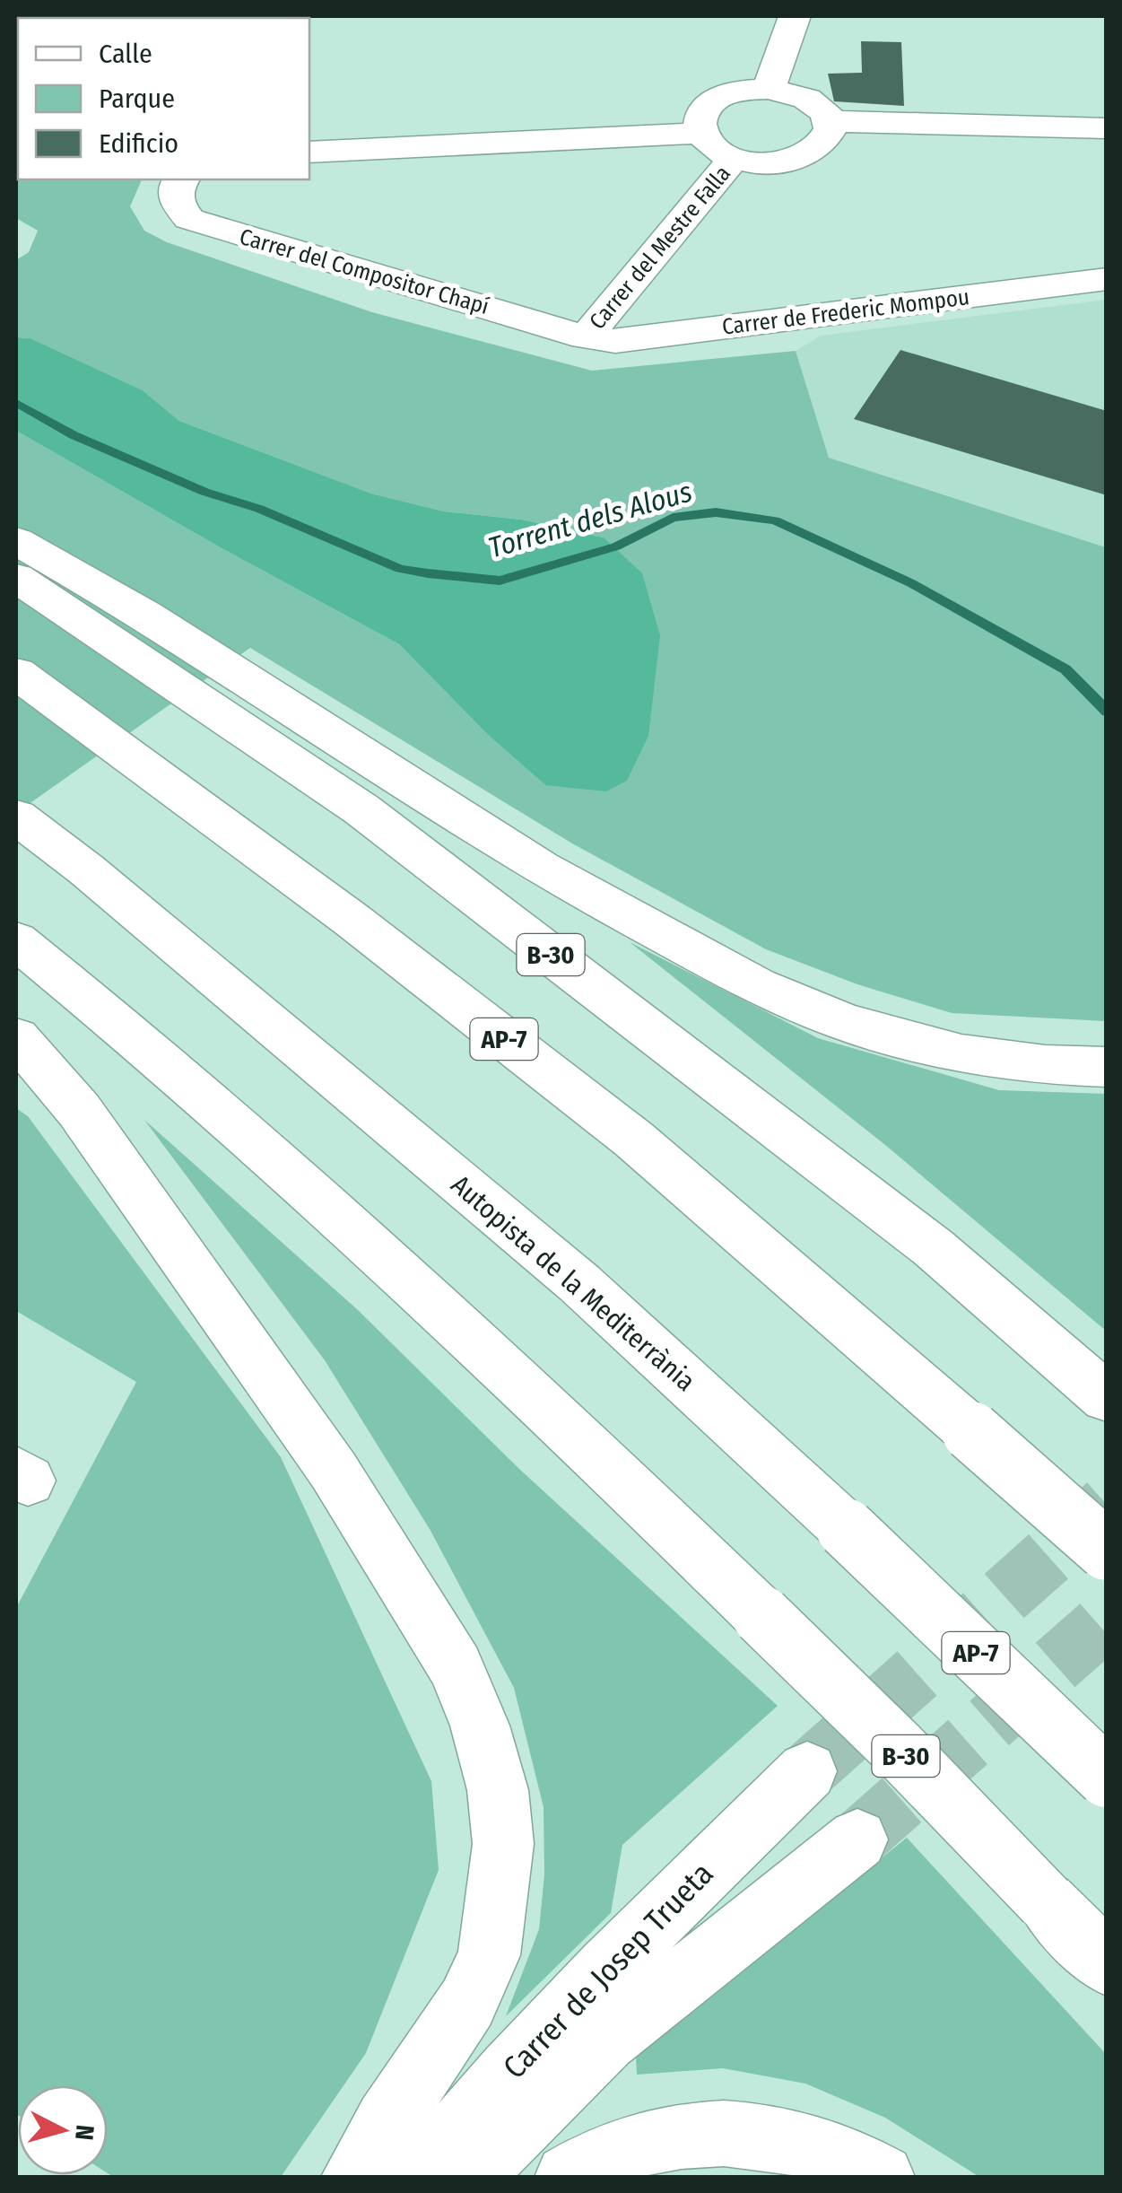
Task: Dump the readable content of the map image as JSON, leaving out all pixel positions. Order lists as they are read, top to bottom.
{
  "streets": {
    "main road": [
      "Carrer del Mestre Falla",
      "Carrer del Compositor Chapí",
      "Carrer de Frederic Mompou",
      "B-30",
      "AP-7",
      "Autopista de la Mediterrània",
      "Carrer de Josep Trueta"
    ]
  },
  "crossings": [
    ["Carrer del Mestre Falla", "Carrer del Compositor Chapí"],
    ["Carrer del Mestre Falla", "Carrer de Frederic Mompou"],
    ["Carrer del Compositor Chapí", "Carrer de Frederic Mompou"]
  ],
  "water": ["Torrent dels Alous"],
  "legend": ["Calle", "Parque", "Edificio"],
  "north": "right"
}
